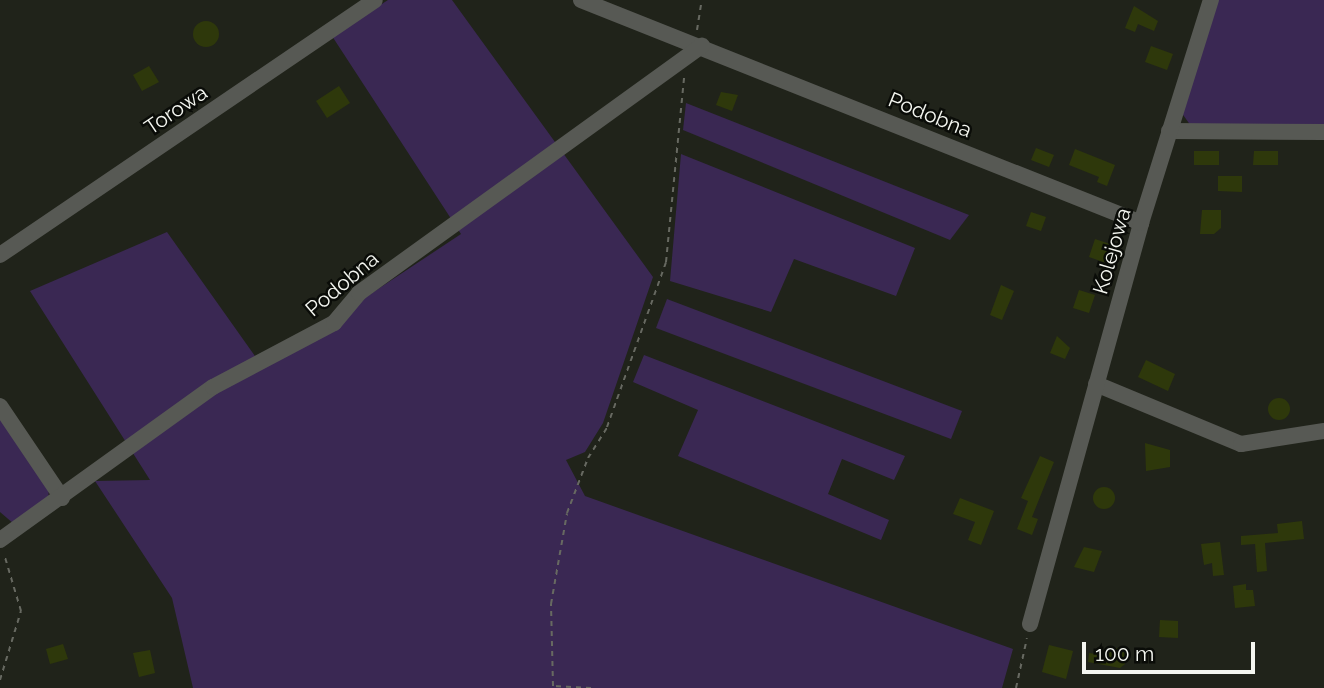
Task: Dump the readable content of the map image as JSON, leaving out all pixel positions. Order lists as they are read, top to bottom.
{
  "streets": {
    "street": ["Torowa", "Podobna", "Kolejowa"]
  },
  "crossings": [
    ["Podobna", "Kolejowa"]
  ],
  "scale_bar": "100 m"
}
